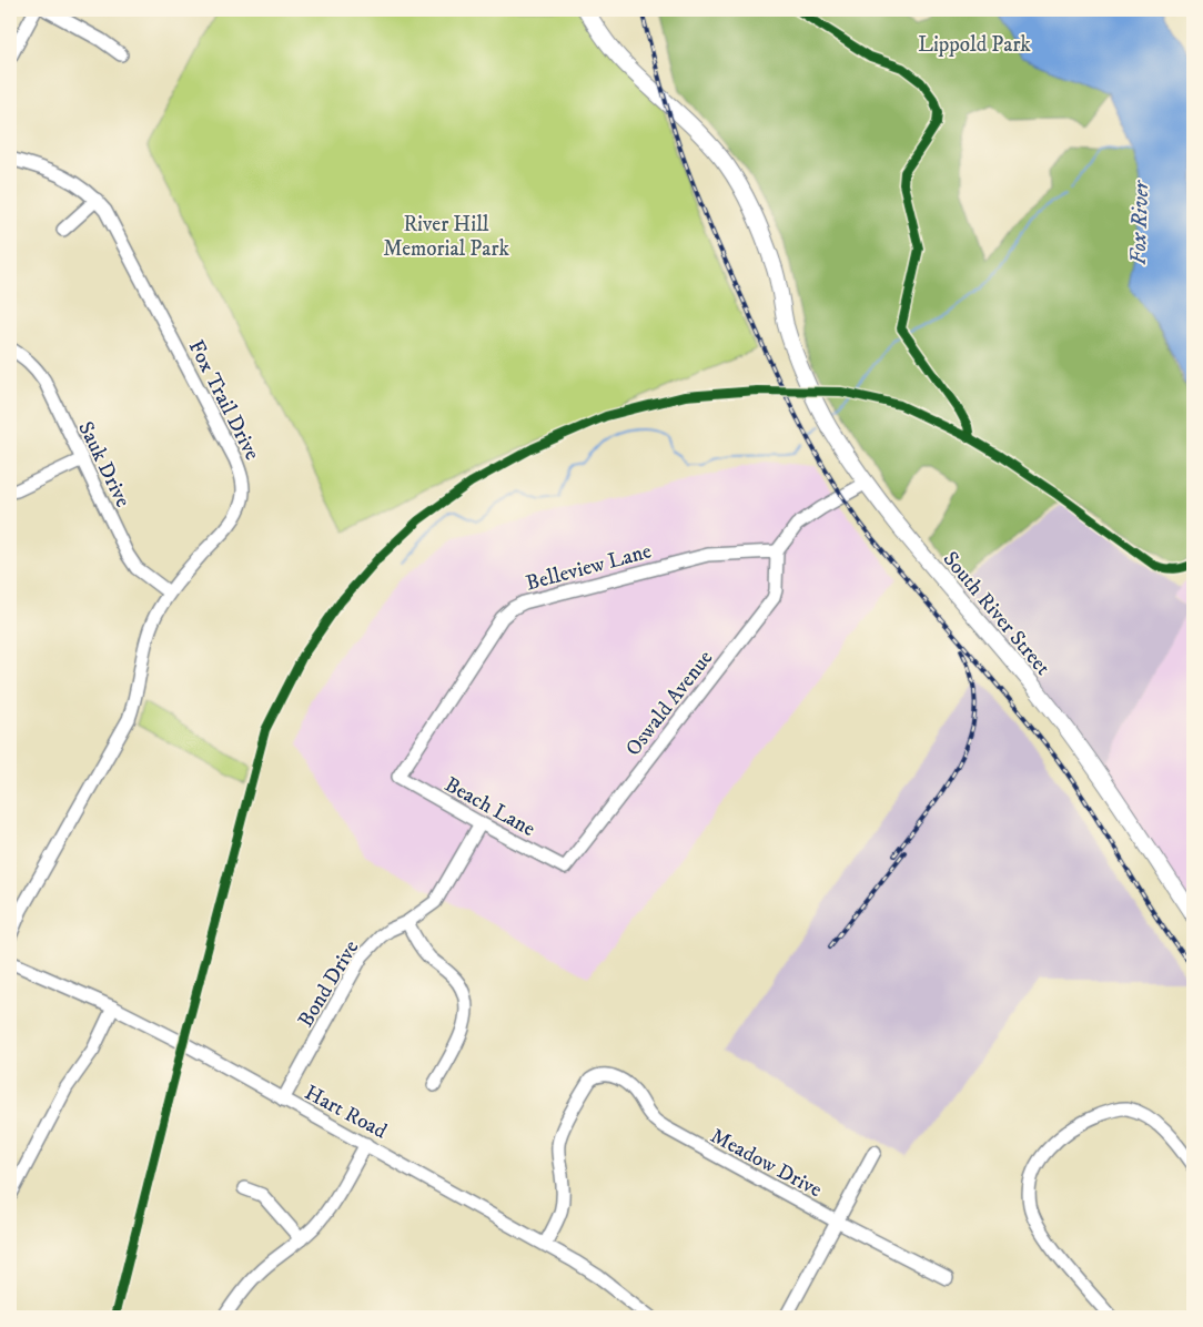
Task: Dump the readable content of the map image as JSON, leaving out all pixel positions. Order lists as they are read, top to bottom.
{
  "streets": {
    "main road": ["South River Street"],
    "street": [
      "Fox Trail Drive",
      "Sauk Drive",
      "Belleview Lane",
      "Oswald Avenue",
      "Beach Lane",
      "Bond Drive",
      "Hart Road",
      "Meadow Drive"
    ]
  },
  "crossings": [
    ["Fox Trail Drive", "Sauk Drive"],
    ["Belleview Lane", "Oswald Avenue"],
    ["Belleview Lane", "Beach Lane"],
    ["Oswald Avenue", "Beach Lane"],
    ["Beach Lane", "Bond Drive"],
    ["Bond Drive", "Hart Road"],
    ["Hart Road", "Meadow Drive"]
  ],
  "water": ["Fox River"],
  "parks": ["Lippold Park", "River Hill Memorial Park"]
}
